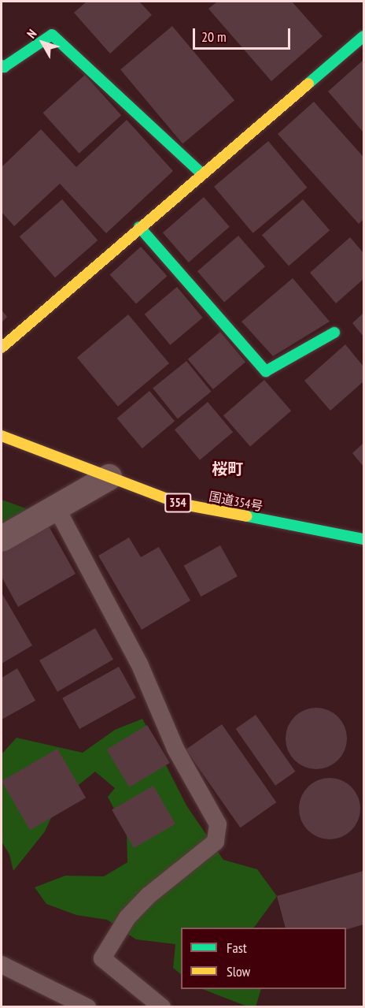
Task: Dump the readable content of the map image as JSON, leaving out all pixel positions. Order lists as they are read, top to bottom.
{
  "streets": {
    "main road": ["国道354号", "354"]
  },
  "districts": ["桜町"],
  "legend": ["Fast", "Slow"],
  "scale_bar": "20 m",
  "north": "top left"
}
